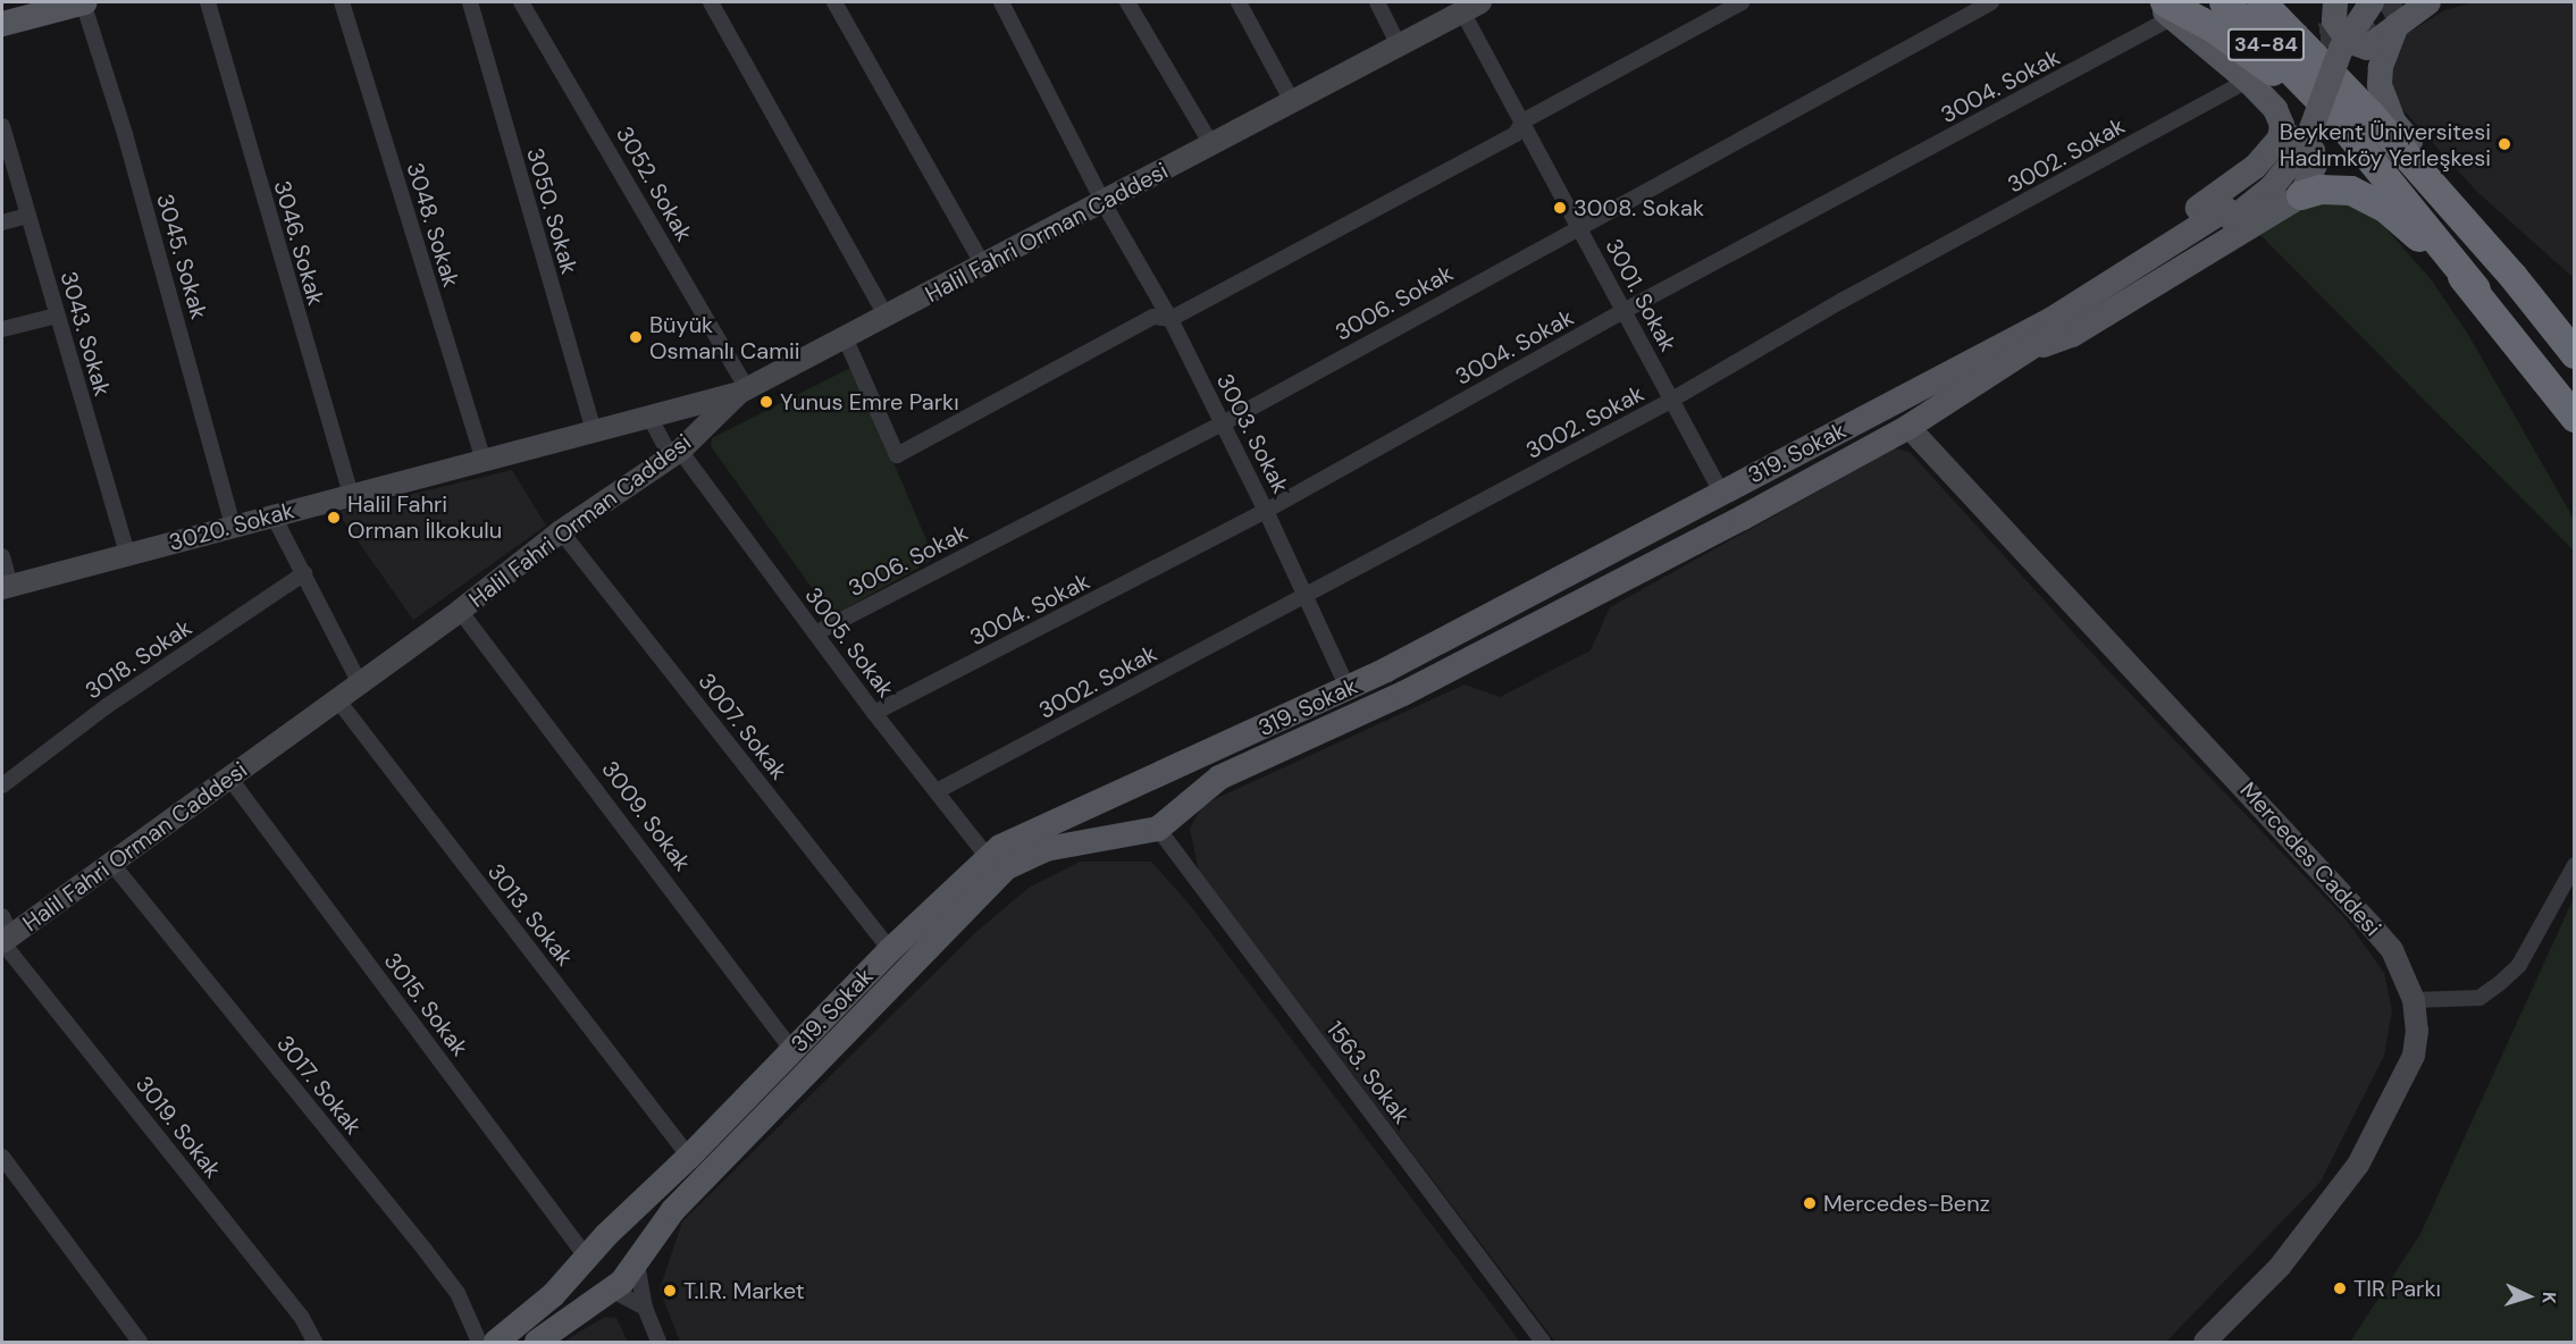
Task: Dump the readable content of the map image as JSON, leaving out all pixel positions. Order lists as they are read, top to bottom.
{
  "streets": {
    "highway": ["34-84"],
    "main road": [
      "Halil Fahri Orman Caddesi",
      "319. Sokak",
      "3020. Sokak",
      "Mercedes Caddesi"
    ],
    "street": [
      "3004. Sokak",
      "3002. Sokak",
      "3052. Sokak",
      "3050. Sokak",
      "3048. Sokak",
      "3046. Sokak",
      "3045. Sokak",
      "3001. Sokak",
      "3006. Sokak",
      "3043. Sokak",
      "3003. Sokak",
      "3005. Sokak",
      "3018. Sokak",
      "3007. Sokak",
      "3009. Sokak",
      "3013. Sokak",
      "3015. Sokak",
      "1563. Sokak",
      "3017. Sokak",
      "3019. Sokak"
    ]
  },
  "crossings": [
    ["3004. Sokak", "3001. Sokak"],
    ["3004. Sokak", "3003. Sokak"],
    ["3004. Sokak", "3005. Sokak"],
    ["3002. Sokak", "3001. Sokak"],
    ["3002. Sokak", "3003. Sokak"],
    ["3002. Sokak", "3005. Sokak"],
    ["3052. Sokak", "Halil Fahri Orman Caddesi"],
    ["3052. Sokak", "3020. Sokak"],
    ["3050. Sokak", "3020. Sokak"],
    ["3048. Sokak", "3020. Sokak"],
    ["Halil Fahri Orman Caddesi", "3001. Sokak"],
    ["Halil Fahri Orman Caddesi", "3003. Sokak"],
    ["Halil Fahri Orman Caddesi", "3020. Sokak"],
    ["Halil Fahri Orman Caddesi", "3005. Sokak"],
    ["Halil Fahri Orman Caddesi", "3007. Sokak"],
    ["Halil Fahri Orman Caddesi", "3009. Sokak"],
    ["Halil Fahri Orman Caddesi", "3013. Sokak"],
    ["Halil Fahri Orman Caddesi", "3015. Sokak"],
    ["Halil Fahri Orman Caddesi", "3017. Sokak"],
    ["Halil Fahri Orman Caddesi", "3019. Sokak"],
    ["3046. Sokak", "3020. Sokak"],
    ["3045. Sokak", "3020. Sokak"],
    ["3001. Sokak", "3006. Sokak"],
    ["3001. Sokak", "319. Sokak"],
    ["3006. Sokak", "3003. Sokak"],
    ["3006. Sokak", "3005. Sokak"],
    ["3043. Sokak", "3020. Sokak"],
    ["3003. Sokak", "319. Sokak"],
    ["319. Sokak", "3005. Sokak"],
    ["319. Sokak", "3007. Sokak"],
    ["319. Sokak", "3009. Sokak"],
    ["319. Sokak", "Mercedes Caddesi"],
    ["319. Sokak", "3013. Sokak"],
    ["319. Sokak", "3015. Sokak"],
    ["319. Sokak", "1563. Sokak"],
    ["3020. Sokak", "3005. Sokak"]
  ],
  "places": [
    "Beykent Üniversitesi Hadımköy Yerleşkesi",
    "3008. Sokak",
    "Büyük Osmanlı Camii",
    "Yunus Emre Parkı",
    "Halil Fahri Orman İlkokulu",
    "Mercedes-Benz",
    "TIR Parkı",
    "T.I.R. Market"
  ],
  "north": "right"
}
